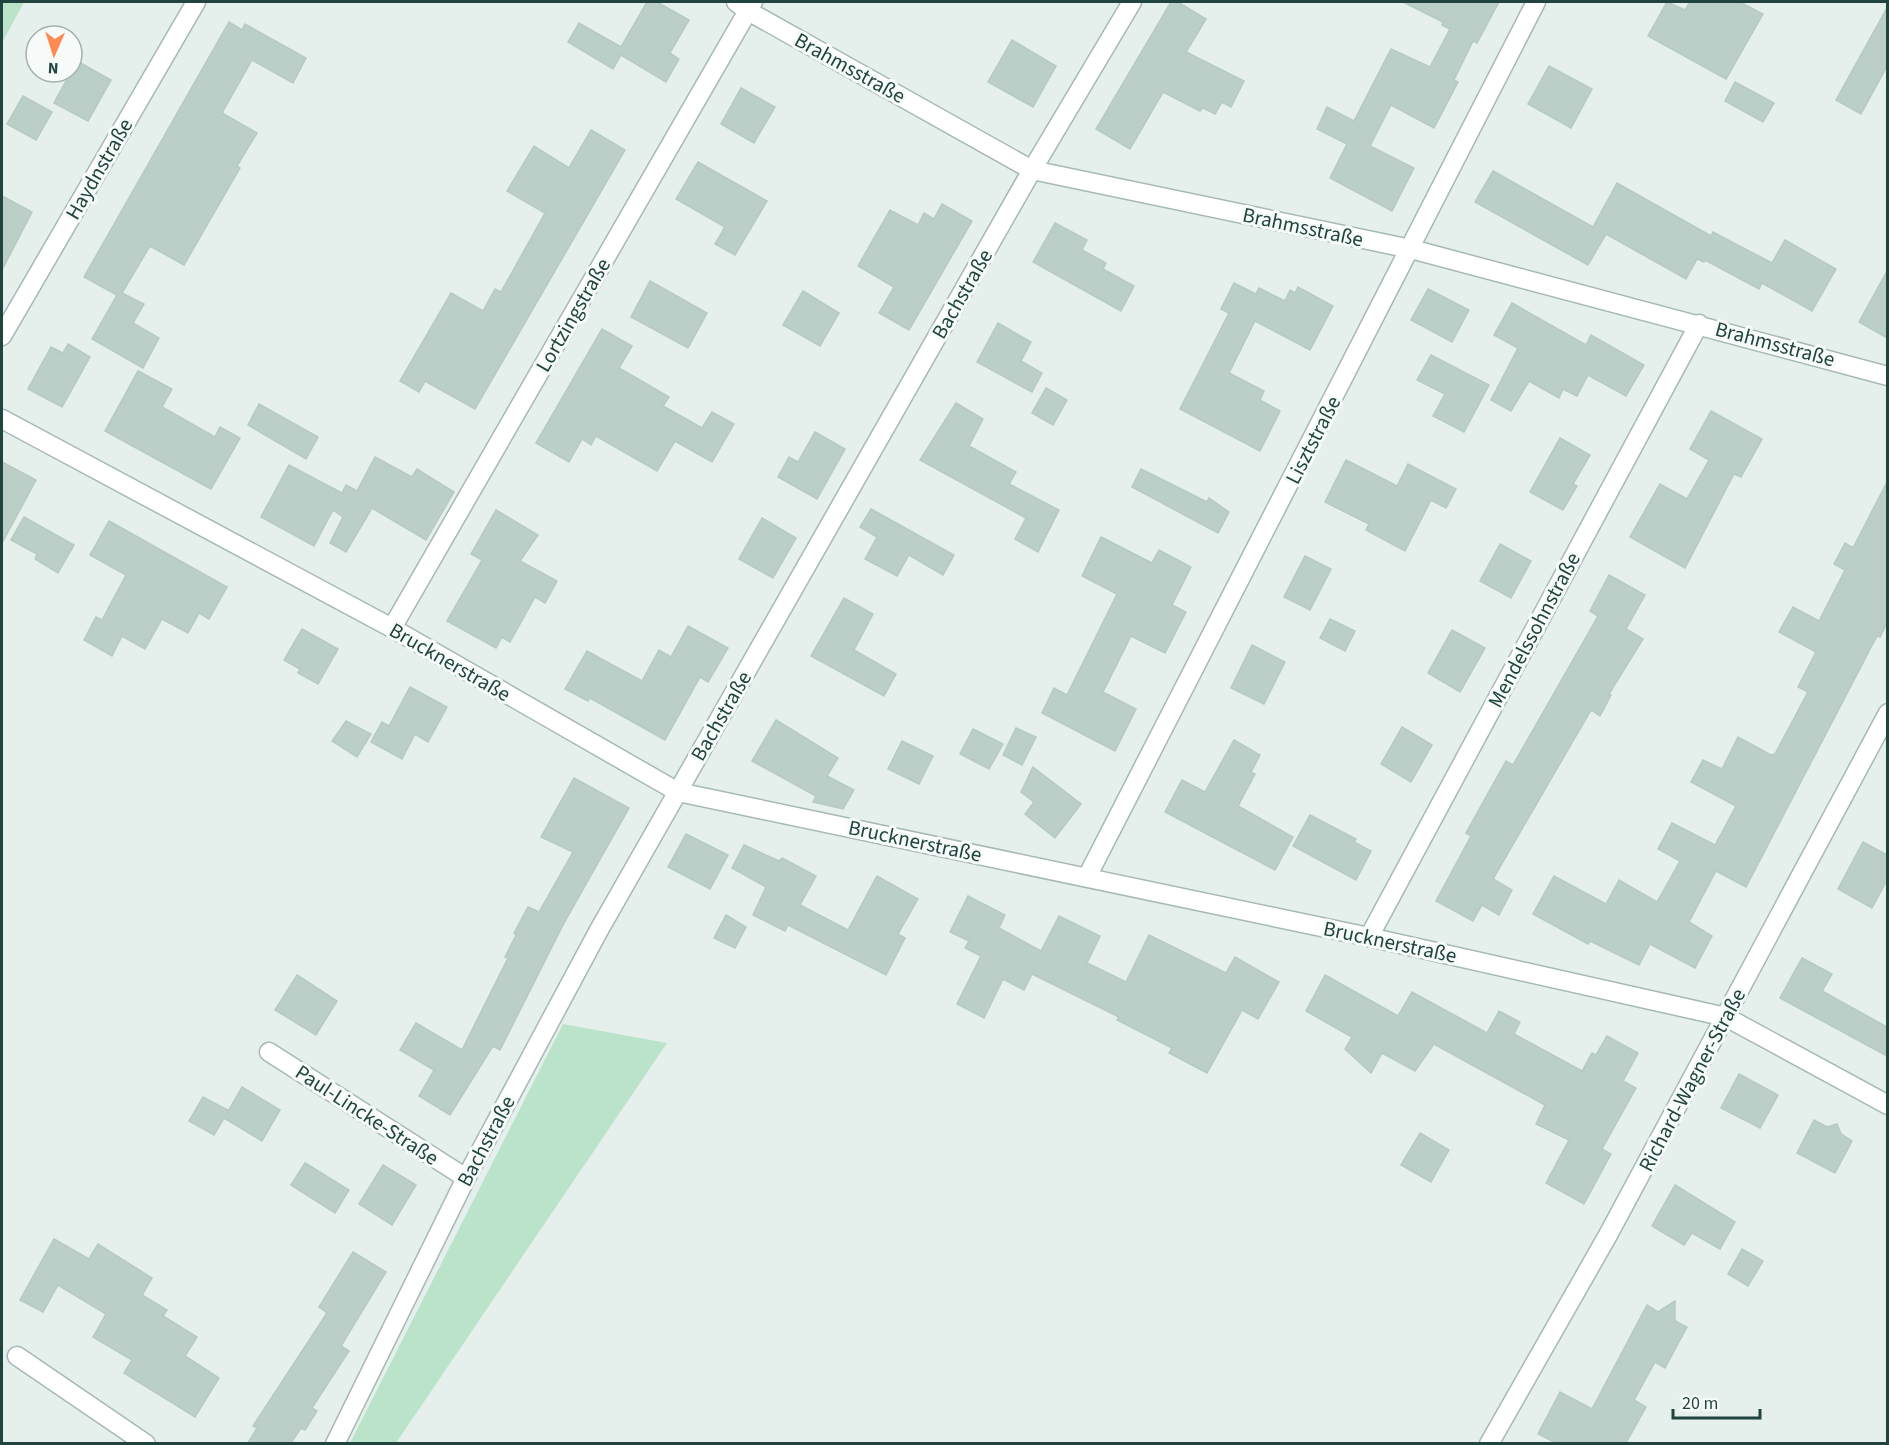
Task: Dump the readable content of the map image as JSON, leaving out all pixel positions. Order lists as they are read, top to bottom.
{
  "streets": {
    "street": [
      "Brahmsstraße",
      "Haydnstraße",
      "Bachstraße",
      "Lortzingstraße",
      "Lisztstraße",
      "Mendelssohnstraße",
      "Brucknerstraße",
      "Richard-Wagner-Straße",
      "Paul-Lincke-Straße"
    ]
  },
  "crossings": [
    ["Brahmsstraße", "Bachstraße"],
    ["Brahmsstraße", "Lortzingstraße"],
    ["Brahmsstraße", "Lisztstraße"],
    ["Brahmsstraße", "Mendelssohnstraße"],
    ["Bachstraße", "Brucknerstraße"],
    ["Bachstraße", "Paul-Lincke-Straße"],
    ["Lortzingstraße", "Brucknerstraße"],
    ["Lisztstraße", "Brucknerstraße"],
    ["Mendelssohnstraße", "Brucknerstraße"],
    ["Brucknerstraße", "Richard-Wagner-Straße"]
  ],
  "scale_bar": "20 m",
  "north": "bottom"
}
